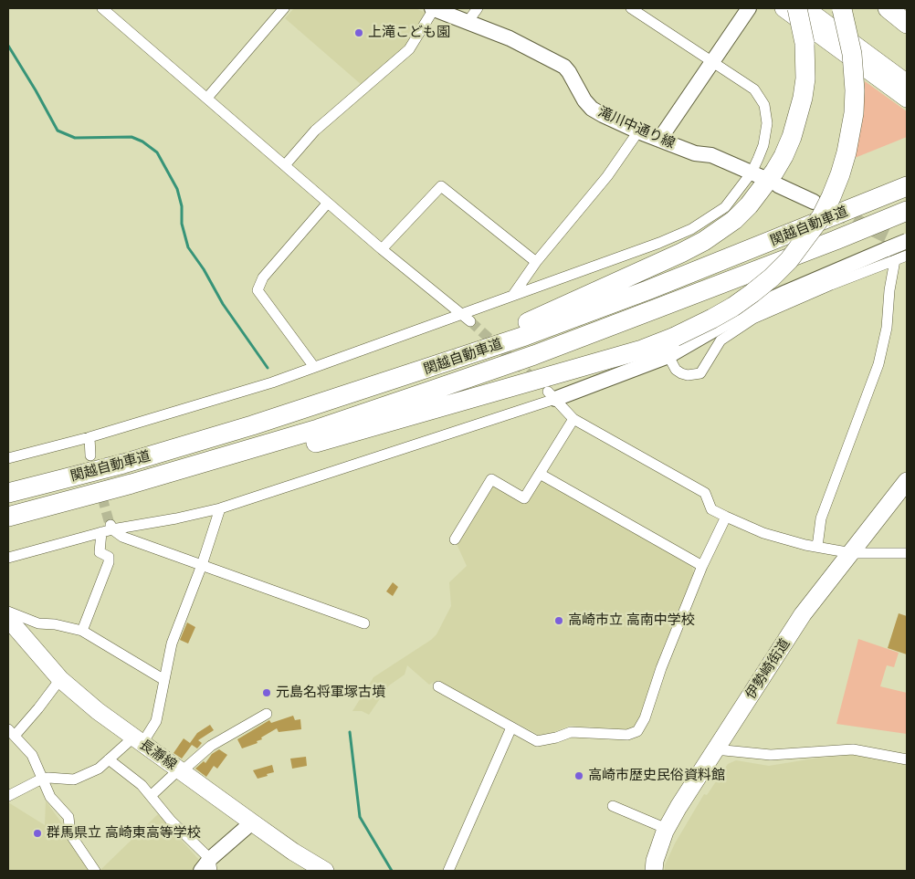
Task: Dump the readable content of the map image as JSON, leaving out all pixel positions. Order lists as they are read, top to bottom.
{
  "streets": {
    "highway": ["関越自動車道"],
    "main road": ["伊勢崎街道", "長瀞線"],
    "street": ["滝川中通り線"]
  },
  "places": [
    "上滝こども園",
    "高崎市立 高南中学校",
    "元島名将軍塚古墳",
    "高崎市歴史民俗資料館",
    "群馬県立 高崎東高等学校"
  ]
}
